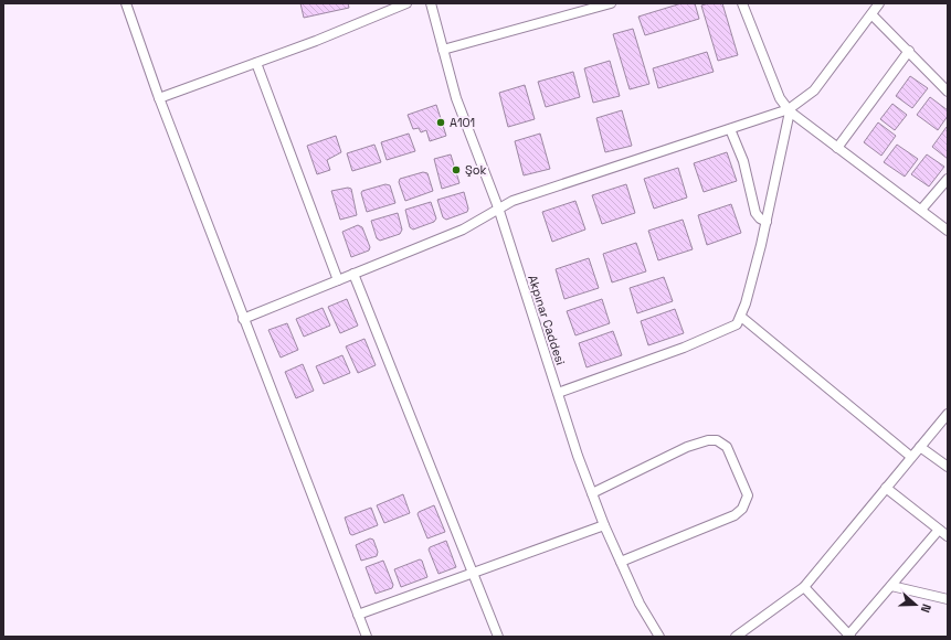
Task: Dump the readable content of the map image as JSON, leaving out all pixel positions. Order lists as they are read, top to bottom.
{
  "streets": {
    "street": ["Akpınar Caddesi"]
  },
  "places": ["A101", "Şok"],
  "north": "right"
}
